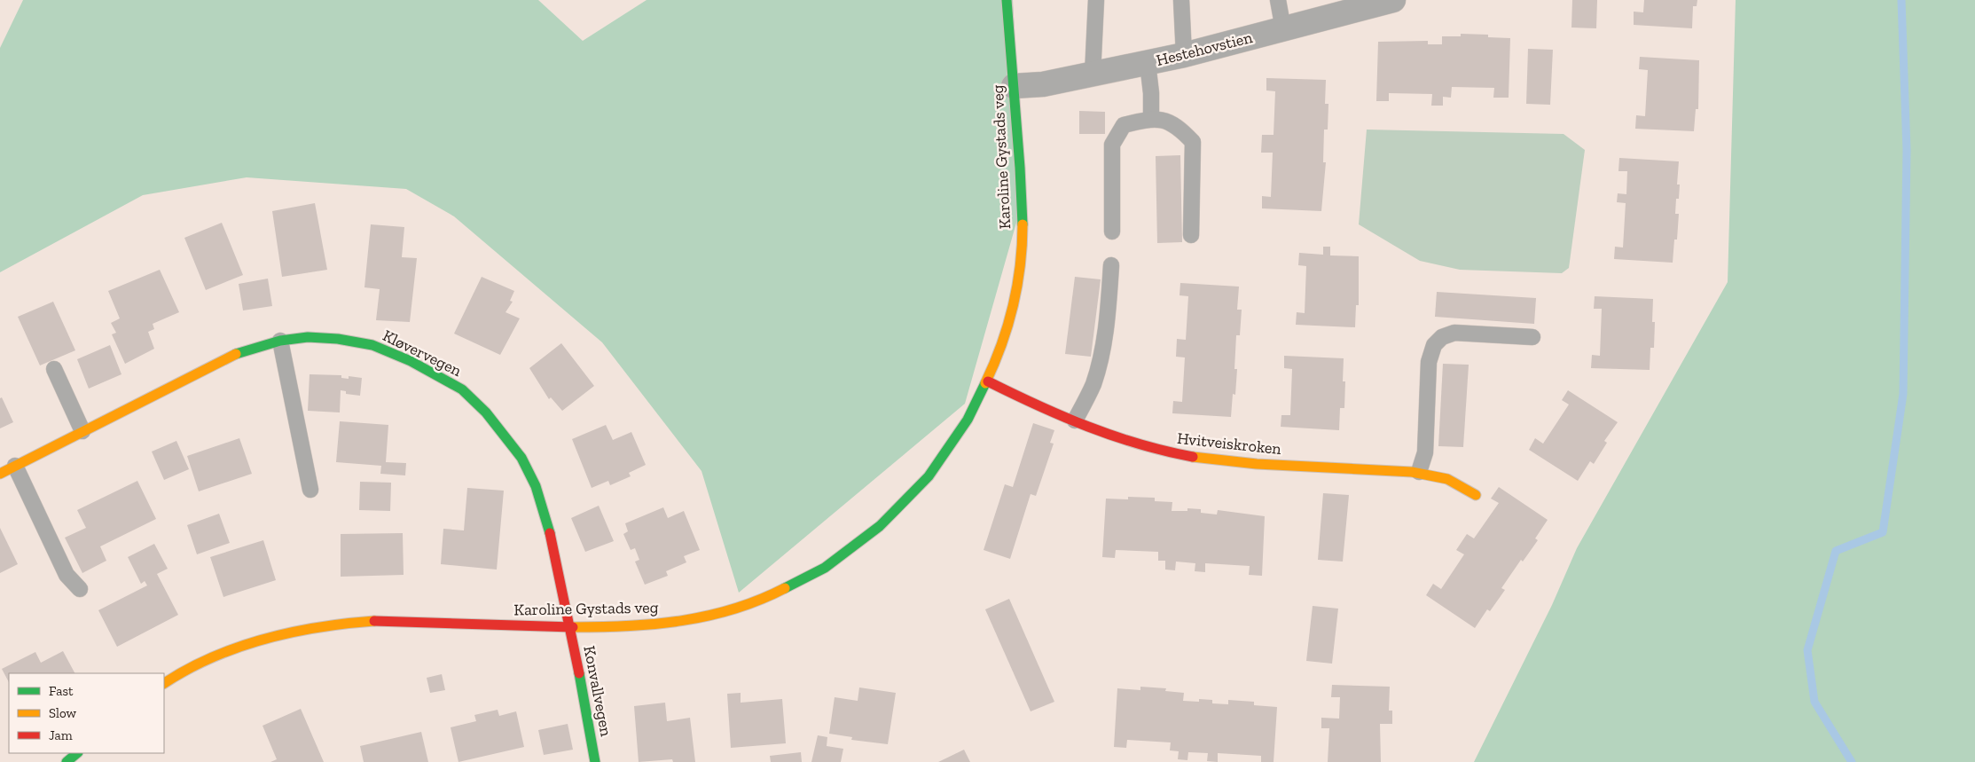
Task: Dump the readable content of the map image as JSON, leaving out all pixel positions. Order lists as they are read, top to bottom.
{
  "streets": {
    "street": [
      "Hestehovstien",
      "Karoline Gystads veg",
      "Kløvervegen",
      "Hvitveiskroken",
      "Konvallvegen"
    ]
  },
  "crossings": [
    ["Hestehovstien", "Karoline Gystads veg"],
    ["Karoline Gystads veg", "Kløvervegen"],
    ["Karoline Gystads veg", "Hvitveiskroken"],
    ["Karoline Gystads veg", "Konvallvegen"],
    ["Kløvervegen", "Konvallvegen"]
  ],
  "legend": ["Fast", "Slow", "Jam"]
}
